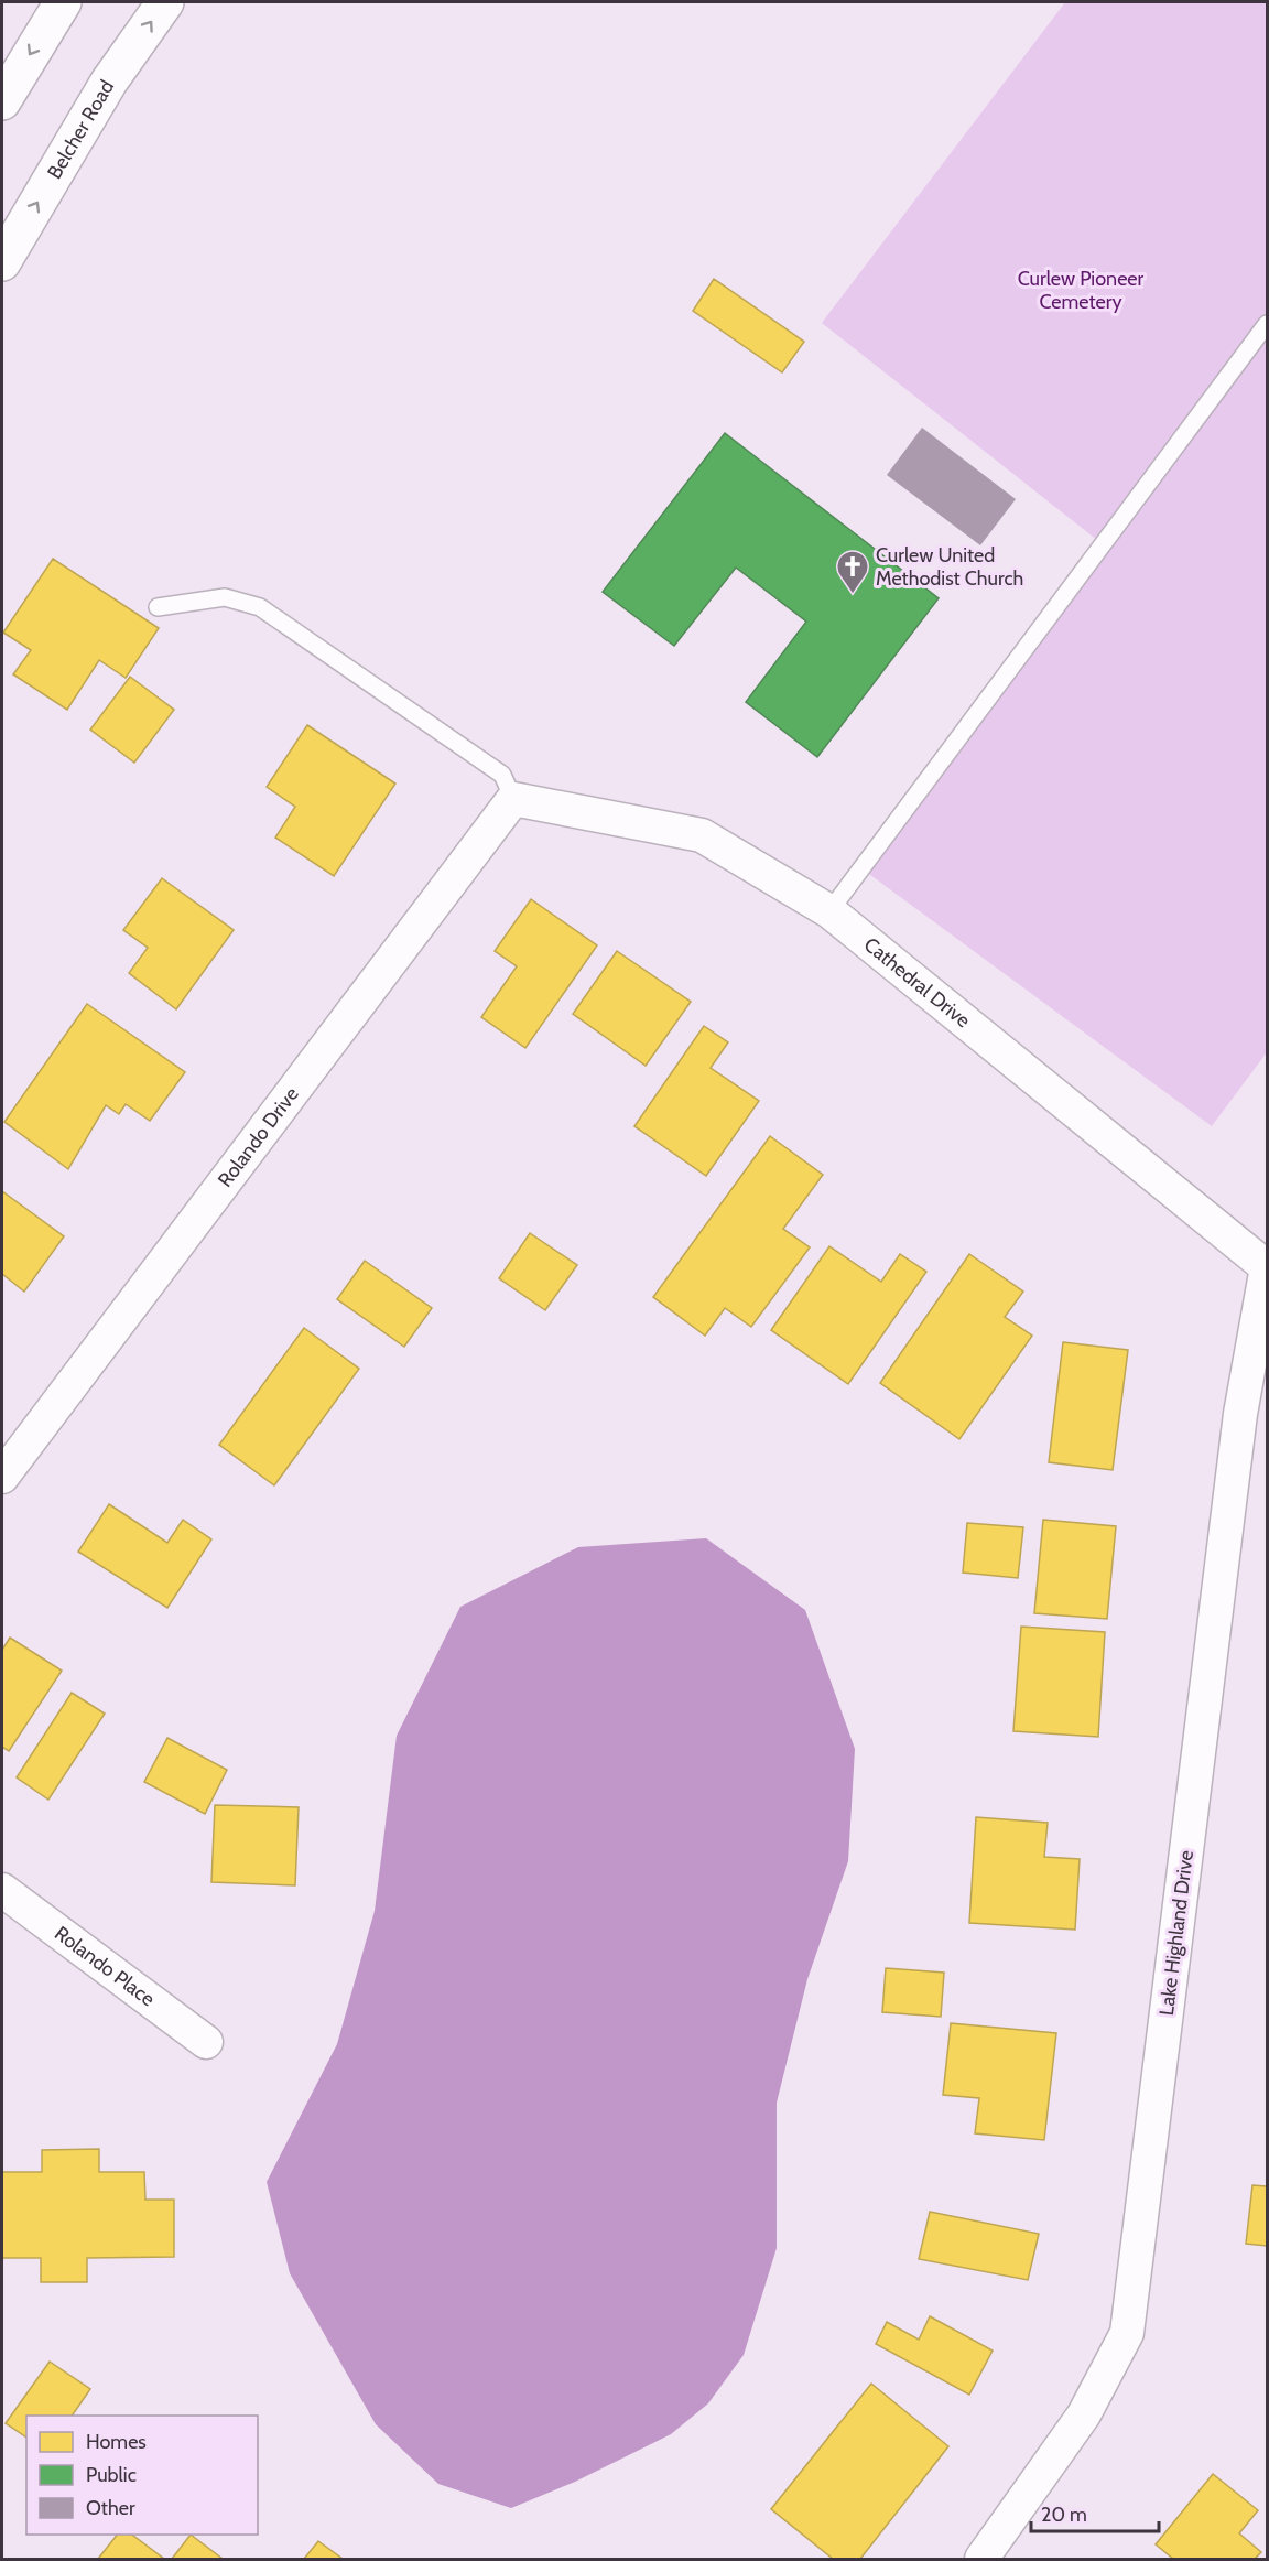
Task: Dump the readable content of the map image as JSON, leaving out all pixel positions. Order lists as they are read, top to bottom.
{
  "streets": {
    "main road": ["Belcher Road"],
    "street": [
      "Cathedral Drive",
      "Rolando Drive",
      "Lake Highland Drive",
      "Rolando Place"
    ]
  },
  "crossings": [
    ["Cathedral Drive", "Rolando Drive"],
    ["Cathedral Drive", "Lake Highland Drive"]
  ],
  "parks": ["Curlew Pioneer Cemetery"],
  "places": {
    "church": ["Curlew United Methodist Church"]
  },
  "legend": ["Homes", "Public", "Other"],
  "scale_bar": "20 m"
}
